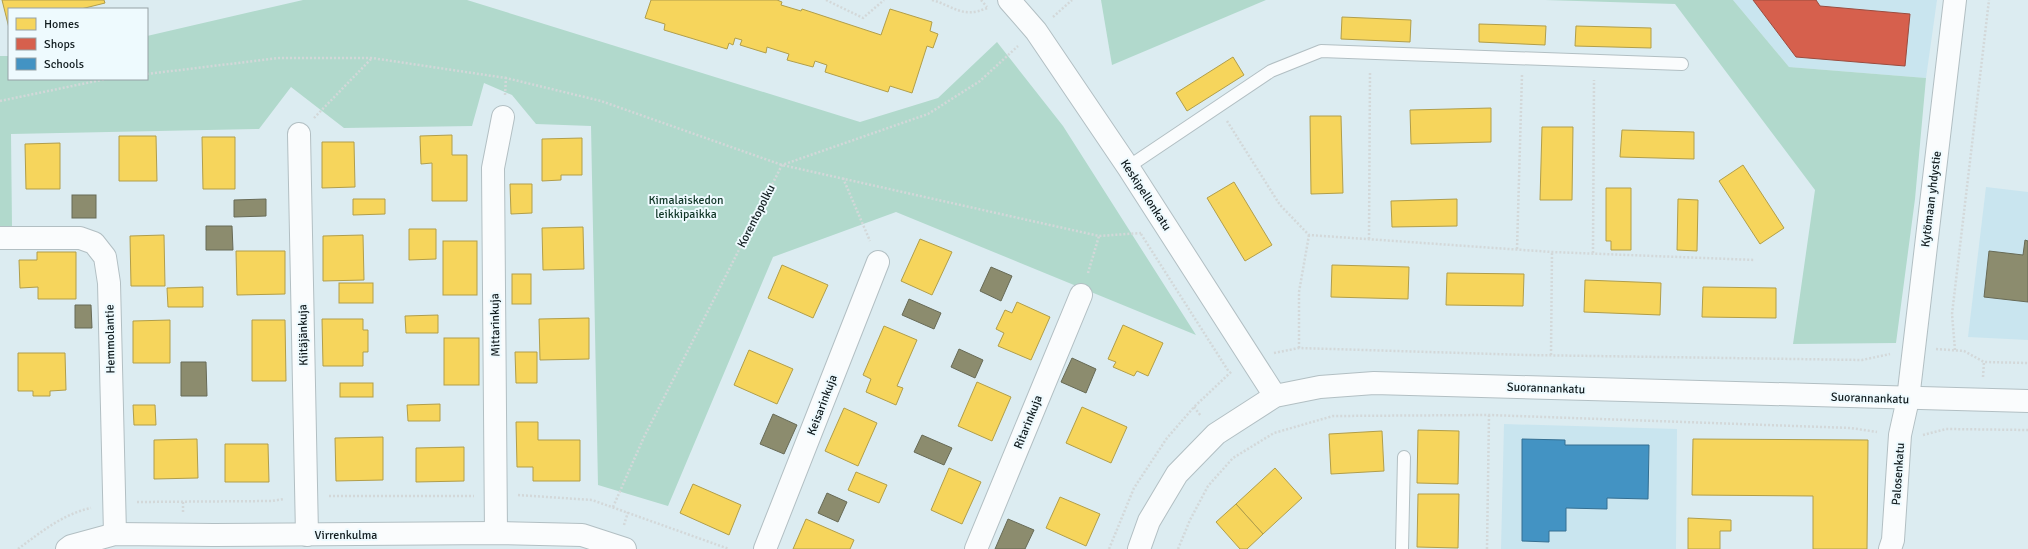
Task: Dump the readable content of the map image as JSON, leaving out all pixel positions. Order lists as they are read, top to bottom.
{
  "streets": {
    "street": [
      "Keskipellonkatu",
      "Kytömaan yhdystie",
      "Mittarinkuja",
      "Kiitäjänkuja",
      "Hemmolantie",
      "Suorannankatu",
      "Keisarinkuja",
      "Ritarinkuja",
      "Palosenkatu",
      "Virrenkulma"
    ],
    "path": ["Korentopolku"]
  },
  "crossings": [
    ["Keskipellonkatu", "Suorannankatu"],
    ["Kytömaan yhdystie", "Suorannankatu"],
    ["Kytömaan yhdystie", "Palosenkatu"],
    ["Mittarinkuja", "Virrenkulma"],
    ["Kiitäjänkuja", "Virrenkulma"],
    ["Hemmolantie", "Virrenkulma"],
    ["Suorannankatu", "Palosenkatu"]
  ],
  "parks": ["Kimalaiskedon leikkipaikka"],
  "legend": ["Homes", "Shops", "Schools"]
}
